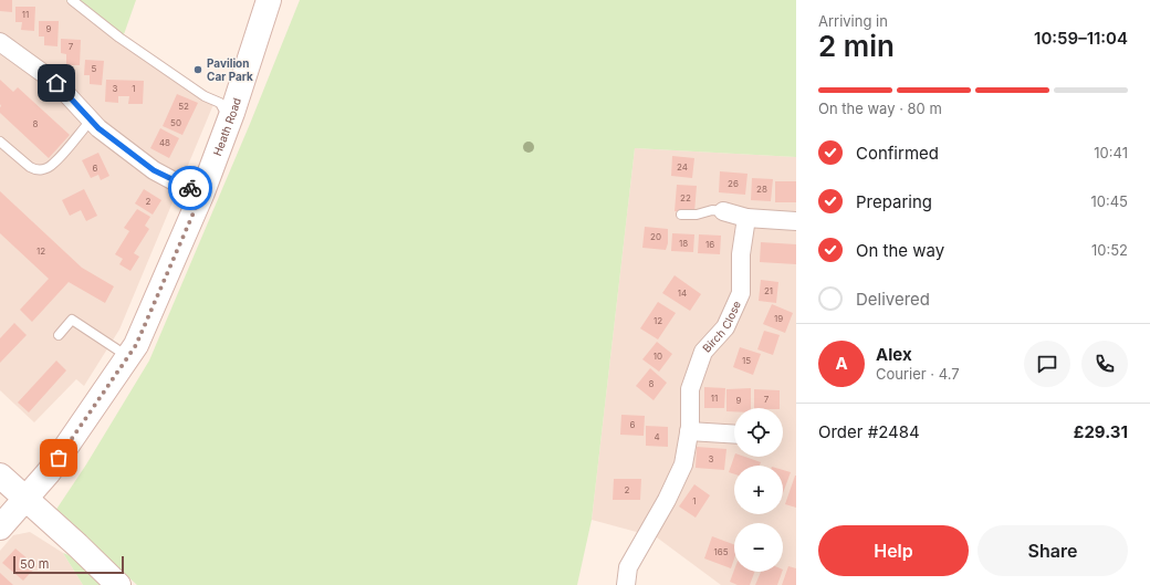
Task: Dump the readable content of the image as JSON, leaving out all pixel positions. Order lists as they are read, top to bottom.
{
  "streets": {
    "street": ["Heath Road", "Birch Close"]
  },
  "places": ["Pavilion Car Park"],
  "house_numbers": [
    "11",
    "9",
    "7",
    "5",
    "3",
    "1",
    "52",
    "50",
    "8",
    "48",
    "24",
    "6",
    "26",
    "28",
    "22",
    "2",
    "20",
    "18",
    "16",
    "12",
    "21",
    "14",
    "19",
    "12",
    "10",
    "15",
    "8",
    "11",
    "7",
    "9",
    "6",
    "4",
    "3",
    "2",
    "1",
    "165"
  ],
  "scale_bar": "50 m",
  "page": {
    "heading": ["2 min", "Arriving in", "10:59–11:04"],
    "panel": [
      "Alex",
      "Courier · 4.7",
      "Order #2484",
      "£29.31"
    ],
    "bar": "On the way · 80 m",
    "list": [
      ["Confirmed", "10:41"],
      ["Preparing", "10:45"],
      ["On the way", "10:52"],
      "Delivered"
    ],
    "round": "A",
    "map_buttons": ["+", "−"],
    "buttons": ["Help", "Share"],
    "scale": "50 m"
  }
}
